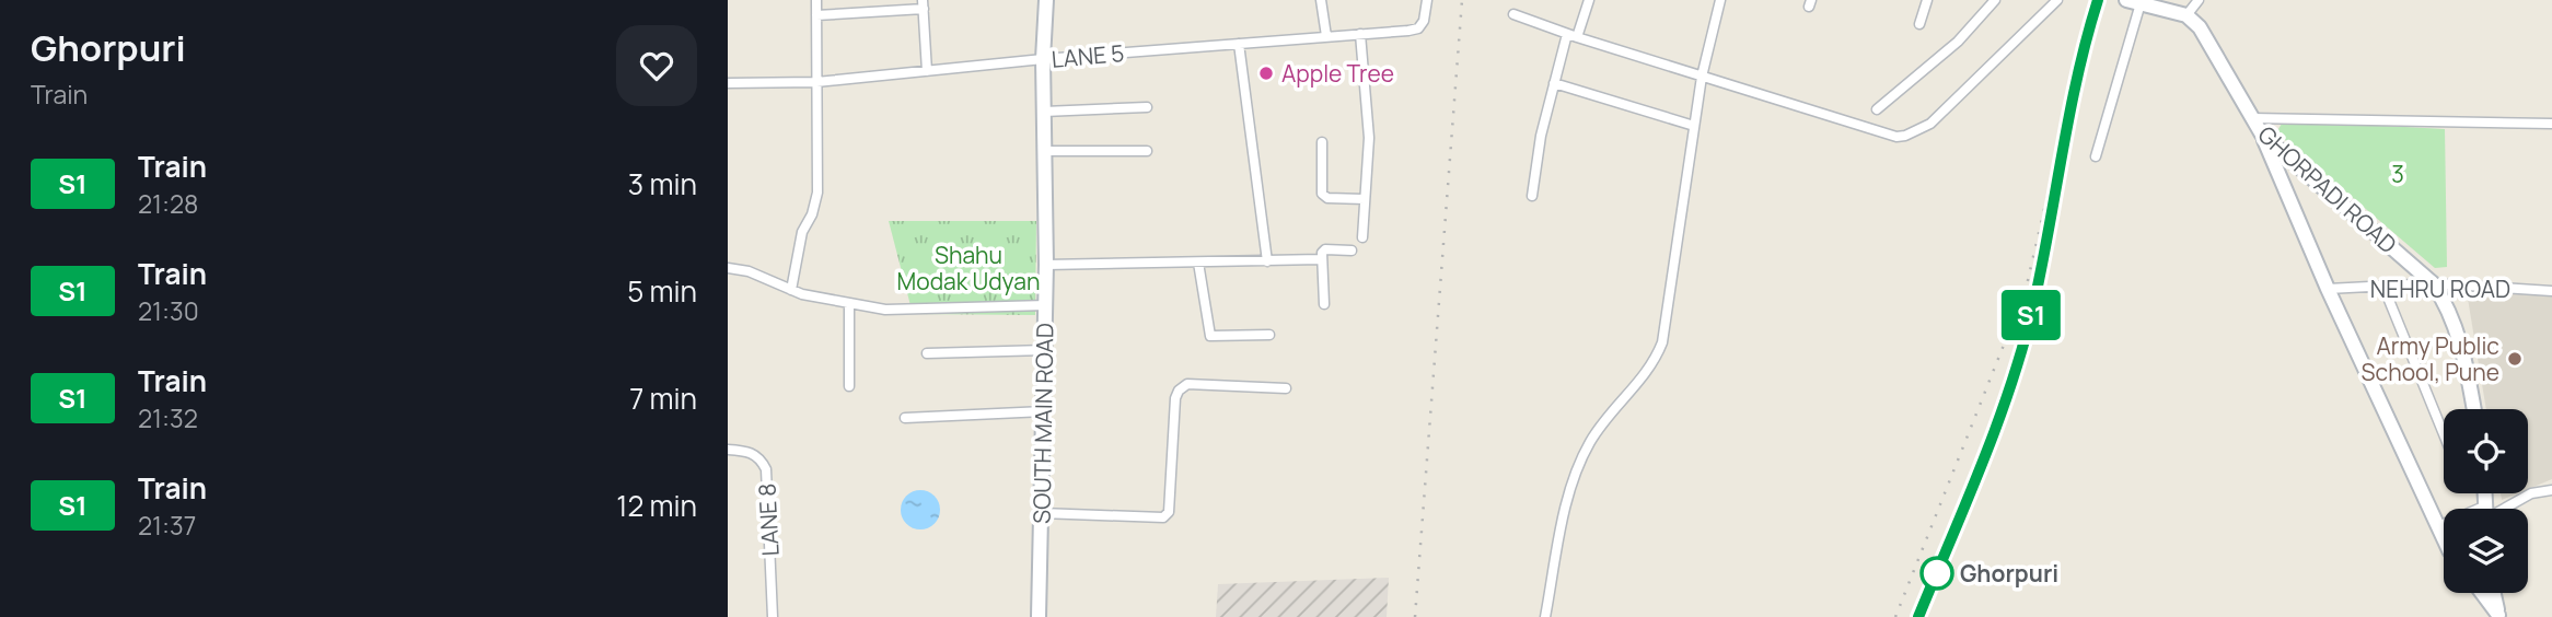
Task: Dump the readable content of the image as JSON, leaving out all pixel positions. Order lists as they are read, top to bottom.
{
  "streets": {
    "main road": ["GHORPADI ROAD", "SOUTH MAIN ROAD"],
    "street": ["LANE 5", "NEHRU ROAD", "LANE 8"]
  },
  "crossings": [
    ["LANE 5", "SOUTH MAIN ROAD"],
    ["GHORPADI ROAD", "NEHRU ROAD"]
  ],
  "parks": ["3", "Shahu Modak Udyan"],
  "places": ["Apple Tree", "Army Public School, Pune", "Ghorpuri"],
  "page": {
    "heading": ["Ghorpuri", "Train"],
    "on_map": "S1",
    "list": [
      {
        "mark": "S1",
        "name": "Train",
        "note": "21:28",
        "value": "3 min"
      },
      {
        "mark": "S1",
        "name": "Train",
        "note": "21:30",
        "value": "5 min"
      },
      {
        "mark": "S1",
        "name": "Train",
        "note": "21:32",
        "value": "7 min"
      },
      {
        "mark": "S1",
        "name": "Train",
        "note": "21:37",
        "value": "12 min"
      }
    ]
  }
}
